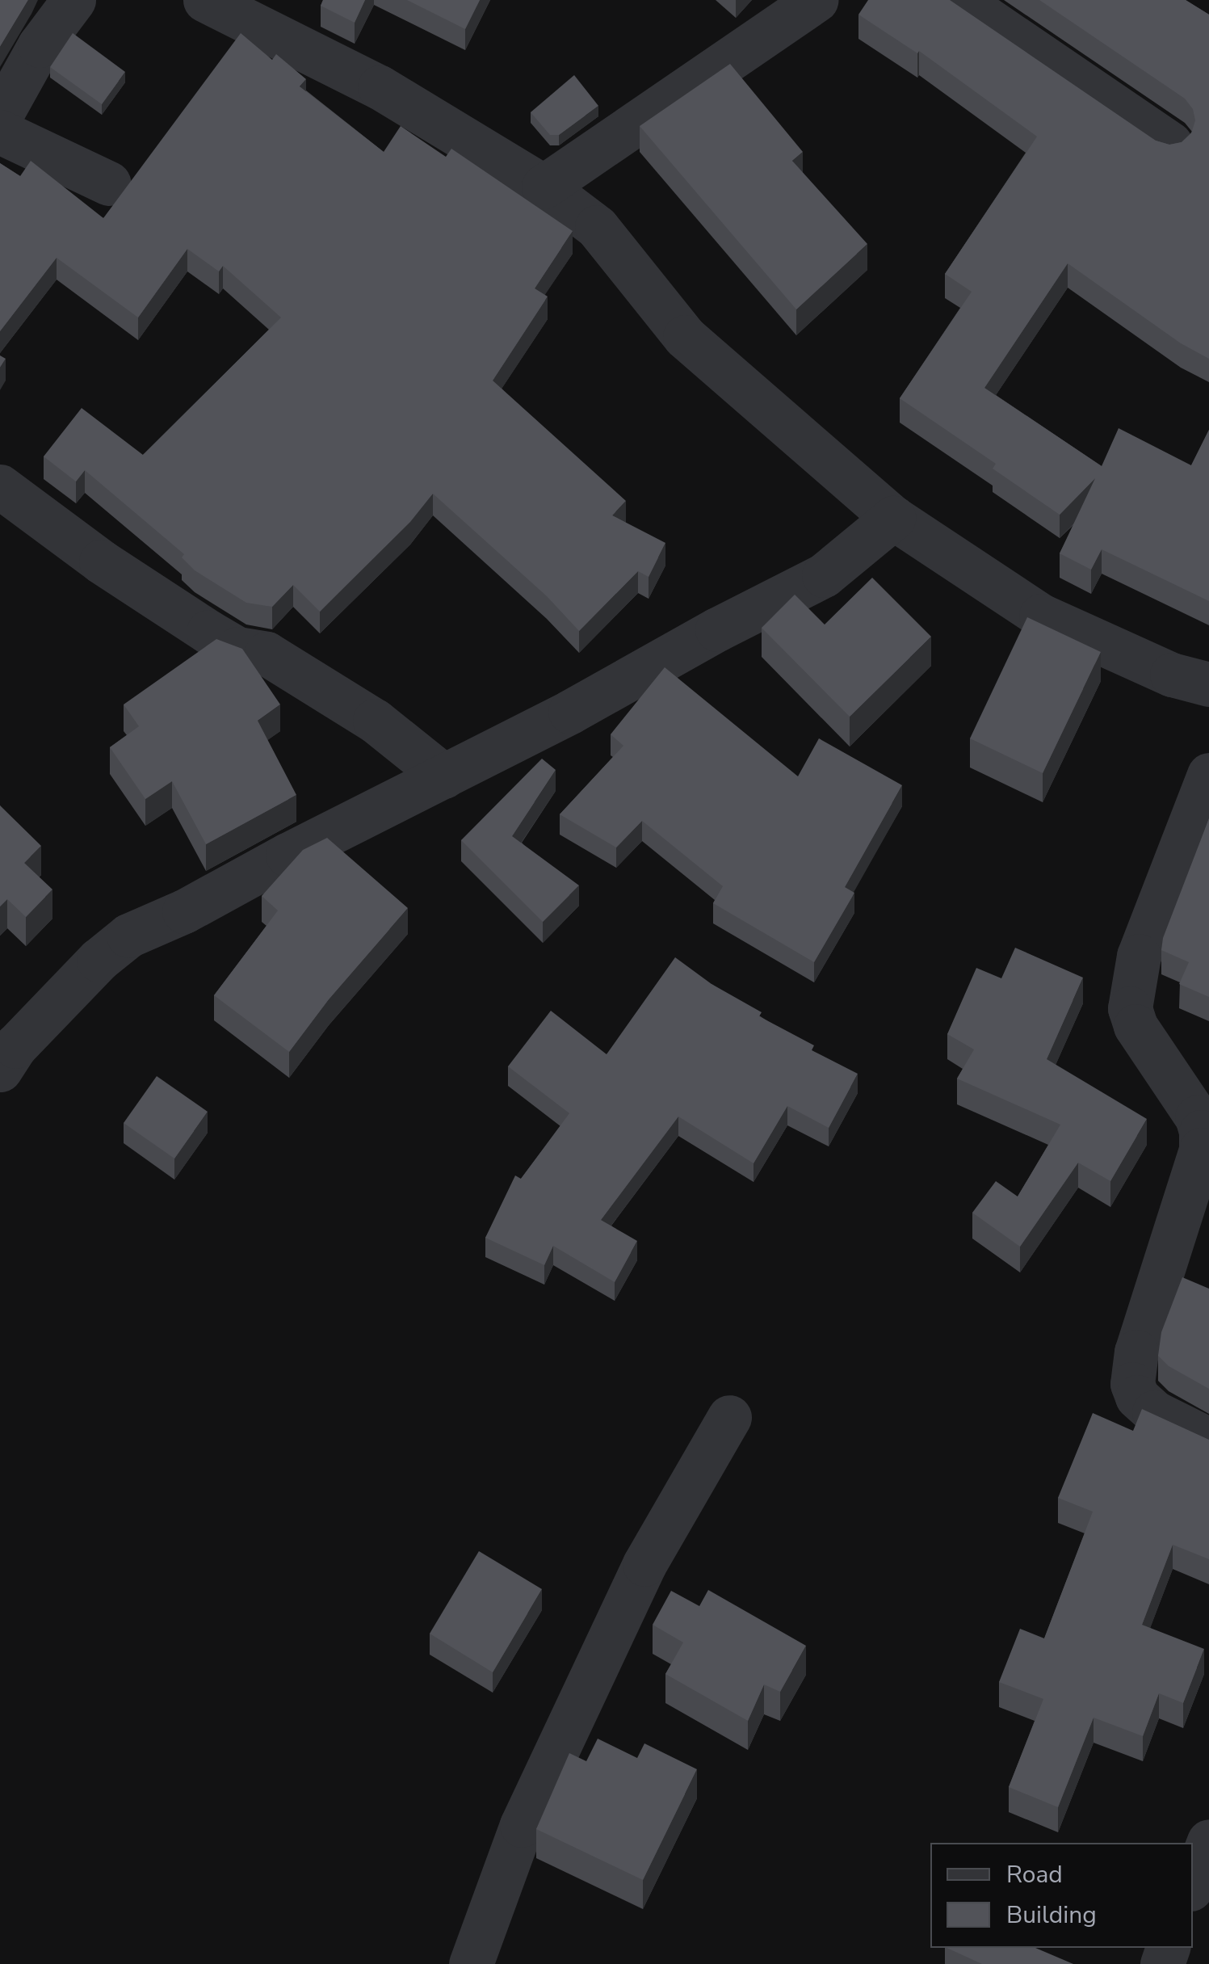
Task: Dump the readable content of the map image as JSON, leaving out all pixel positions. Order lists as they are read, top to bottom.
{
  "legend": ["Road", "Building"]
}
